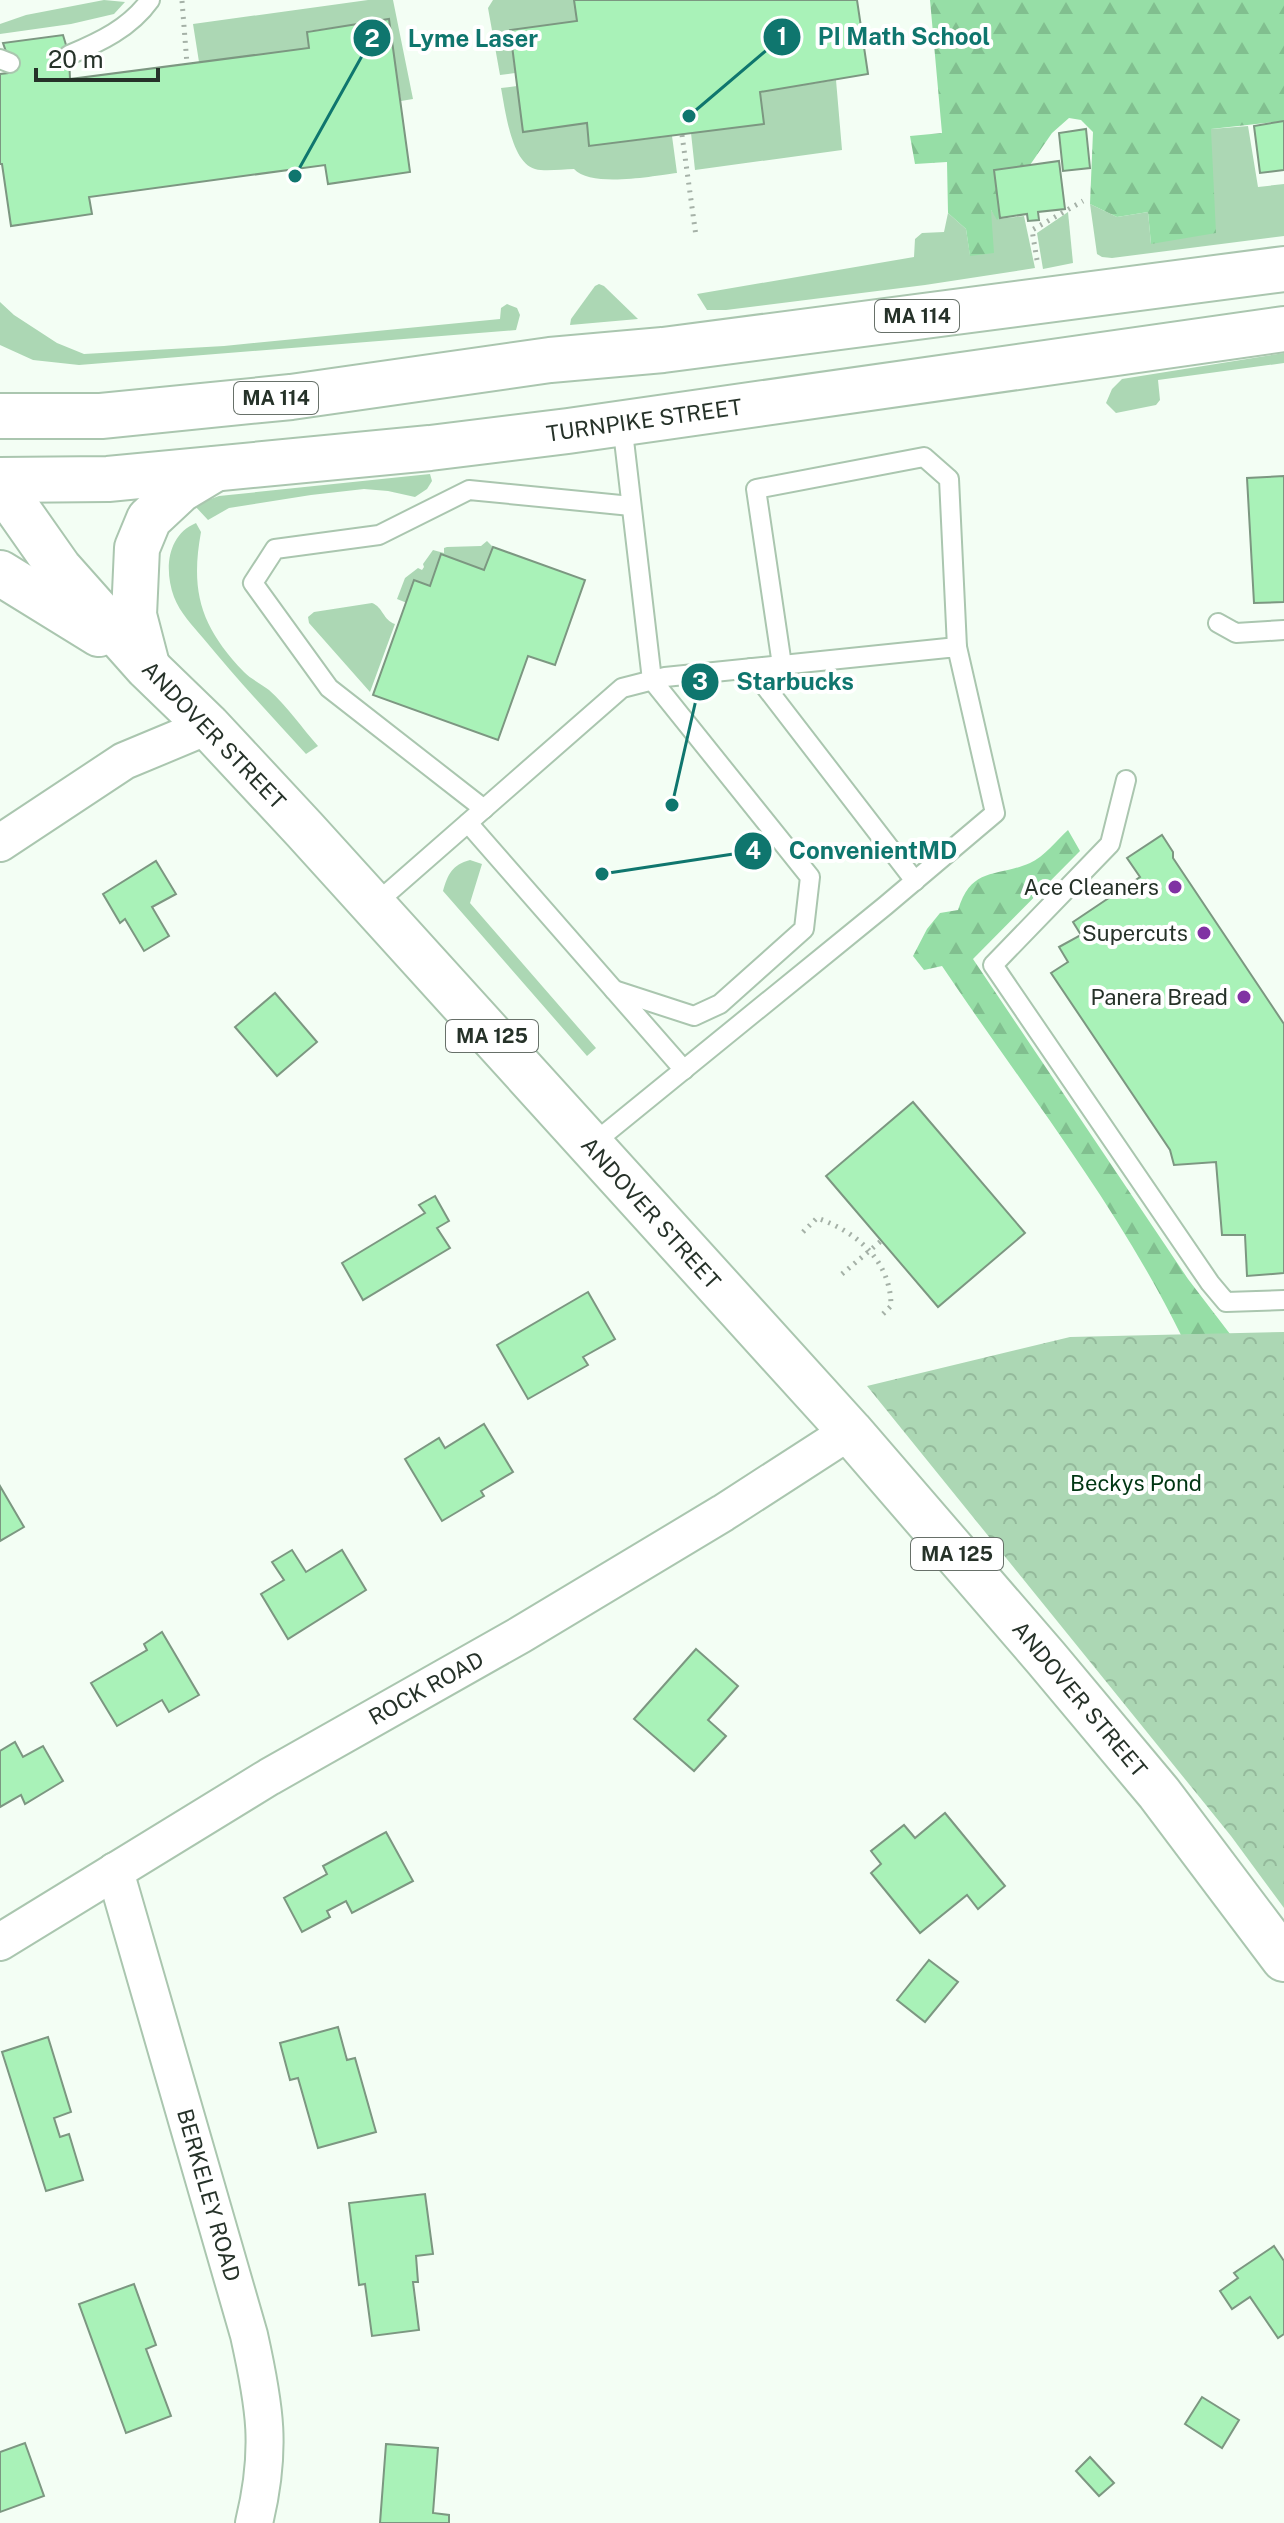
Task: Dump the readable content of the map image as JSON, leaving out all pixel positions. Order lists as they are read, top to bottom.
{
  "streets": {
    "main road": [
      "MA 114",
      "TURNPIKE STREET",
      "ANDOVER STREET",
      "MA 125"
    ],
    "street": ["ROCK ROAD", "BERKELEY ROAD"]
  },
  "crossings": [
    ["TURNPIKE STREET", "ANDOVER STREET"],
    ["ANDOVER STREET", "MA 125"],
    ["ANDOVER STREET", "ROCK ROAD"],
    ["ROCK ROAD", "BERKELEY ROAD"]
  ],
  "parks": ["Beckys Pond"],
  "places": [
    "PI Math School",
    "Lyme Laser",
    "Starbucks",
    "ConvenientMD",
    "Ace Cleaners",
    "Supercuts",
    "Panera Bread"
  ],
  "scale_bar": "20 m"
}
